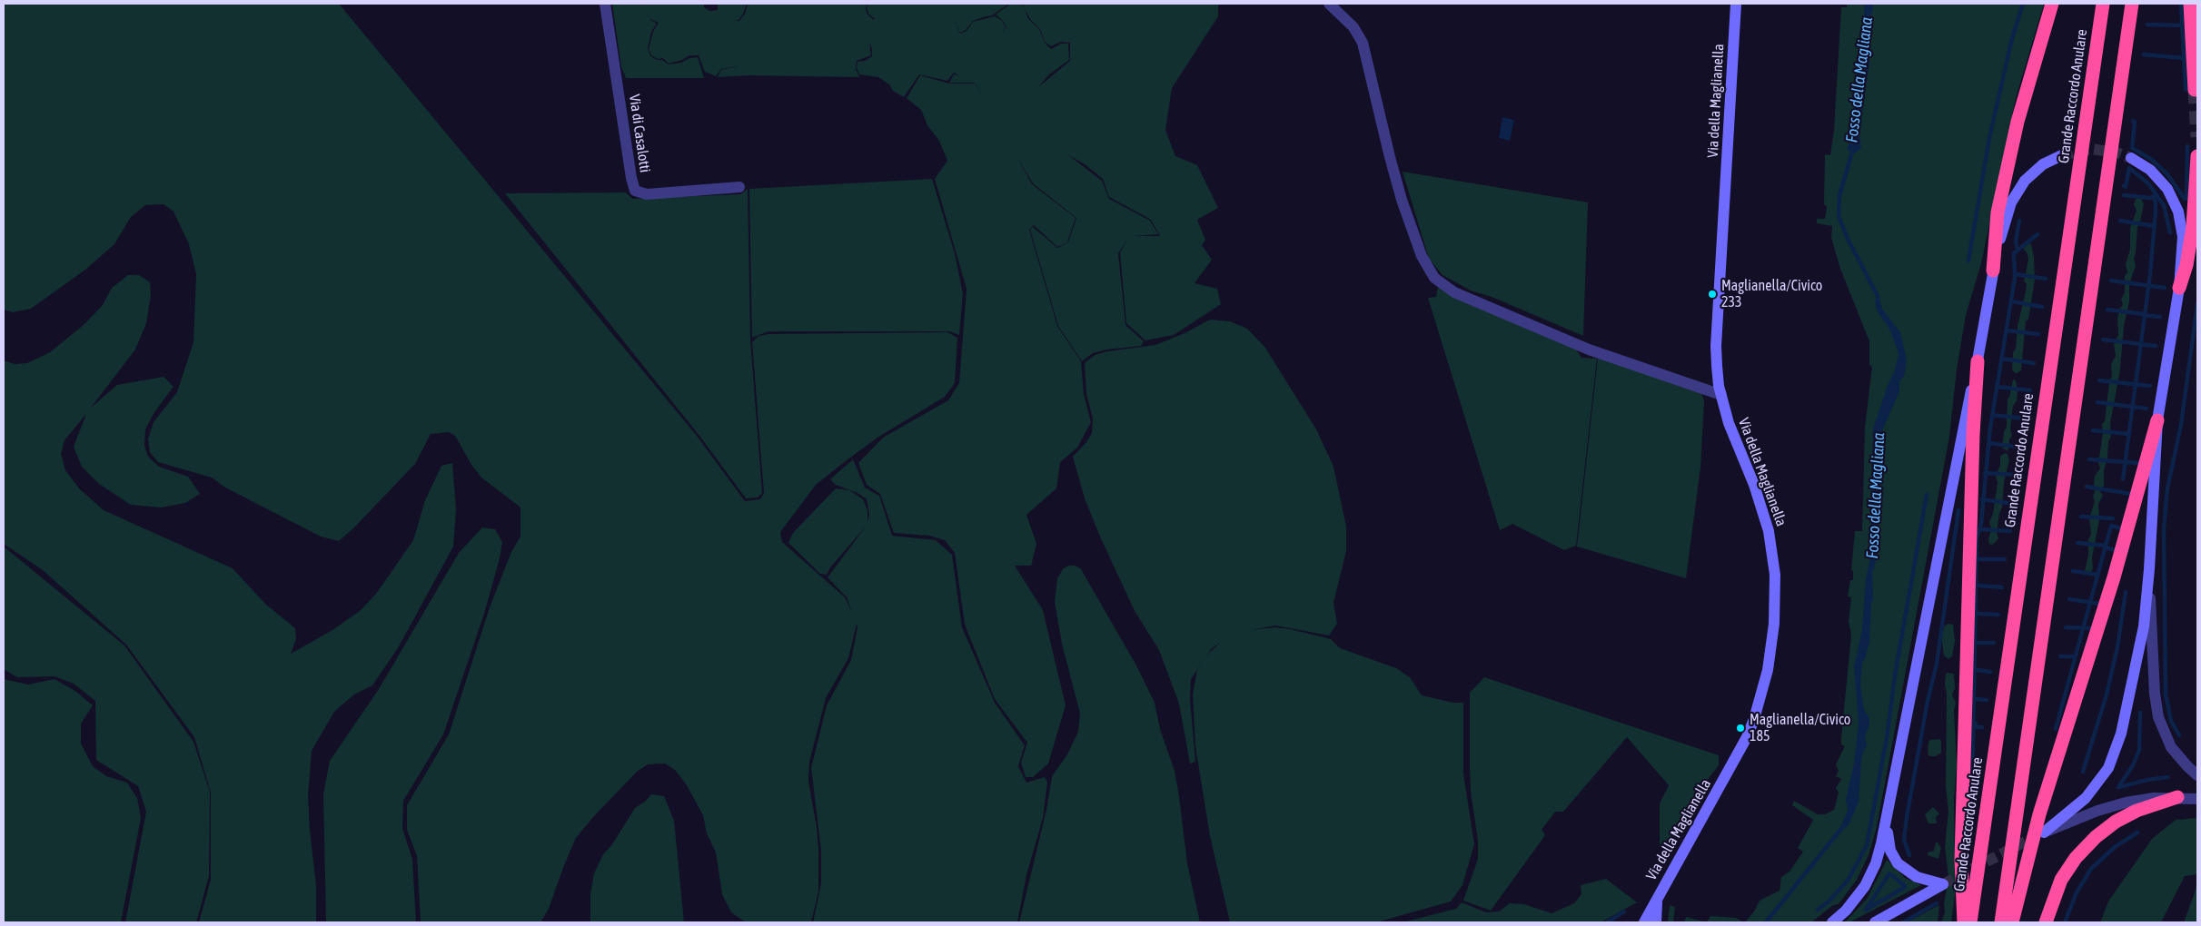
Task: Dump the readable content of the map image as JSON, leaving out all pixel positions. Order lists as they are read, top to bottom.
{
  "streets": {
    "highway": ["Grande Raccordo Anulare"],
    "main road": ["Via della Maglianella"],
    "street": ["Via di Casalotti"]
  },
  "water": ["Fosso della Magliana"],
  "places": ["Maglianella/Civico 233", "Maglianella/Civico 185"]
}
